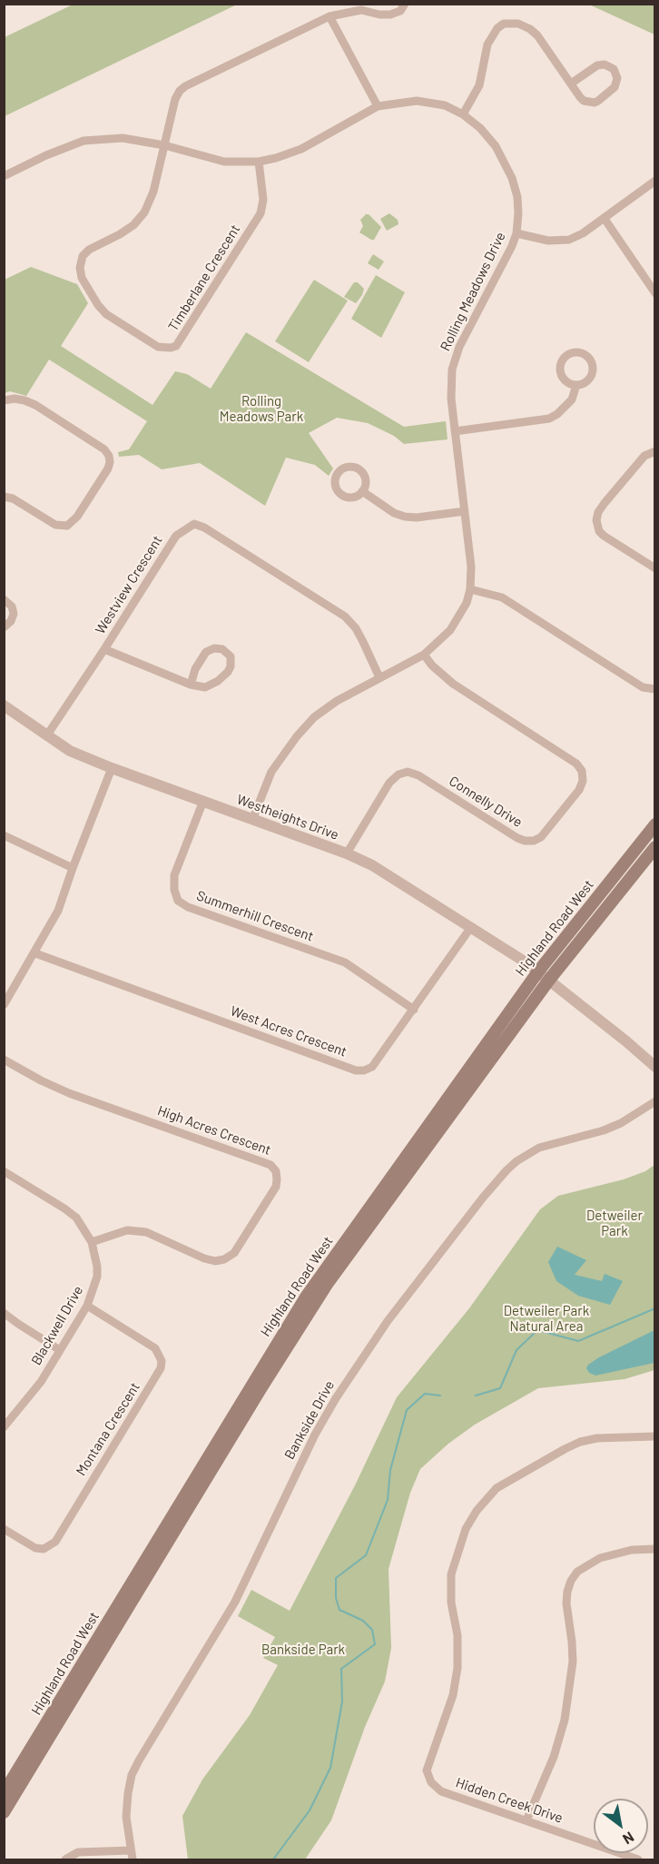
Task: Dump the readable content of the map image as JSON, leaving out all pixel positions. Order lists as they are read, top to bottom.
{
  "streets": {
    "main road": ["Highland Road West"],
    "street": [
      "Timberlane Crescent",
      "Rolling Meadows Drive",
      "Westview Crescent",
      "Connelly Drive",
      "Westheights Drive",
      "Summerhill Crescent",
      "West Acres Crescent",
      "High Acres Crescent",
      "Blackwell Drive",
      "Bankside Drive",
      "Montana Crescent",
      "Hidden Creek Drive"
    ]
  },
  "crossings": [
    ["Timberlane Crescent", "Rolling Meadows Drive"],
    ["Rolling Meadows Drive", "Westview Crescent"],
    ["Rolling Meadows Drive", "Connelly Drive"],
    ["Rolling Meadows Drive", "Westheights Drive"],
    ["Westview Crescent", "Westheights Drive"],
    ["Connelly Drive", "Westheights Drive"],
    ["Westheights Drive", "Summerhill Crescent"],
    ["Westheights Drive", "Highland Road West"],
    ["Westheights Drive", "West Acres Crescent"],
    ["Summerhill Crescent", "West Acres Crescent"],
    ["High Acres Crescent", "Blackwell Drive"],
    ["Blackwell Drive", "Montana Crescent"]
  ],
  "parks": [
    "Rolling Meadows Park",
    "Detweiler Park",
    "Detweiler Park Natural Area",
    "Bankside Park"
  ],
  "north": "bottom right"
}
